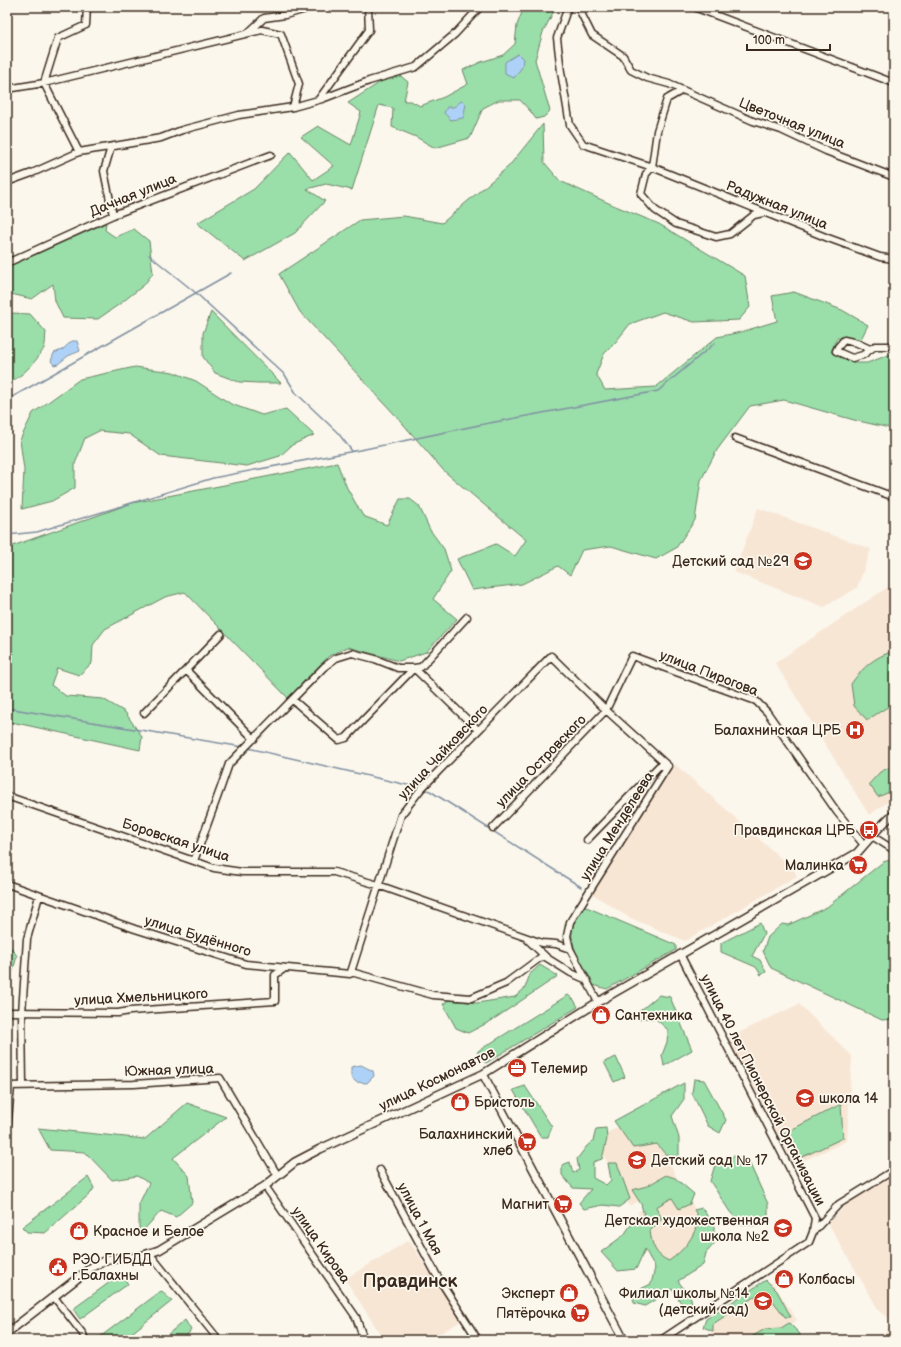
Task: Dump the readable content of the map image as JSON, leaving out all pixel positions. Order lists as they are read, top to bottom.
{
  "streets": {
    "street": [
      "Цветочная улица",
      "Дачная улица",
      "Радужная улица",
      "улица Пирогова",
      "улица Чайковского",
      "улица Островского",
      "улица Менделеева",
      "Боровская улица",
      "улица Будённого",
      "улица Хмельницкого",
      "Южная улица",
      "улица Космонавтов",
      "улица 40 лет Пионерской Организации",
      "улица 1 Мая",
      "улица Кирова"
    ]
  },
  "crossings": [
    ["улица Пирогова", "улица Чайковского"],
    ["улица Пирогова", "улица Островского"],
    ["улица Пирогова", "улица Космонавтов"],
    ["улица Чайковского", "улица Островского"],
    ["улица Чайковского", "Боровская улица"],
    ["улица Чайковского", "улица Будённого"],
    ["Боровская улица", "улица Будённого"],
    ["улица Будённого", "улица Хмельницкого"],
    ["Южная улица", "улица Космонавтов"],
    ["улица Космонавтов", "улица 40 лет Пионерской Организации"],
    ["улица Космонавтов", "улица Кирова"]
  ],
  "districts": ["Правдинск"],
  "places": {
    "school or university": [
      "Детский сад №29",
      "школа 14",
      "Детский сад № 17",
      "Детская художественная школа №2",
      "Филиал школы №14 (детский сад)"
    ],
    "hospital": ["Балахнинская ЦРБ"],
    "bus stop": ["Правдинская ЦРБ"],
    "supermarket": [
      "Малинка",
      "Балахнинский хлеб",
      "Магнит",
      "Пятёрочка"
    ],
    "shop": [
      "Сантехника",
      "Бристоль",
      "Красное и Белое",
      "Колбасы",
      "Эксперт"
    ],
    "office": ["Телемир"],
    "public building": ["РЭО ГИБДД г.Балахны"]
  },
  "scale_bar": "100 m"
}
